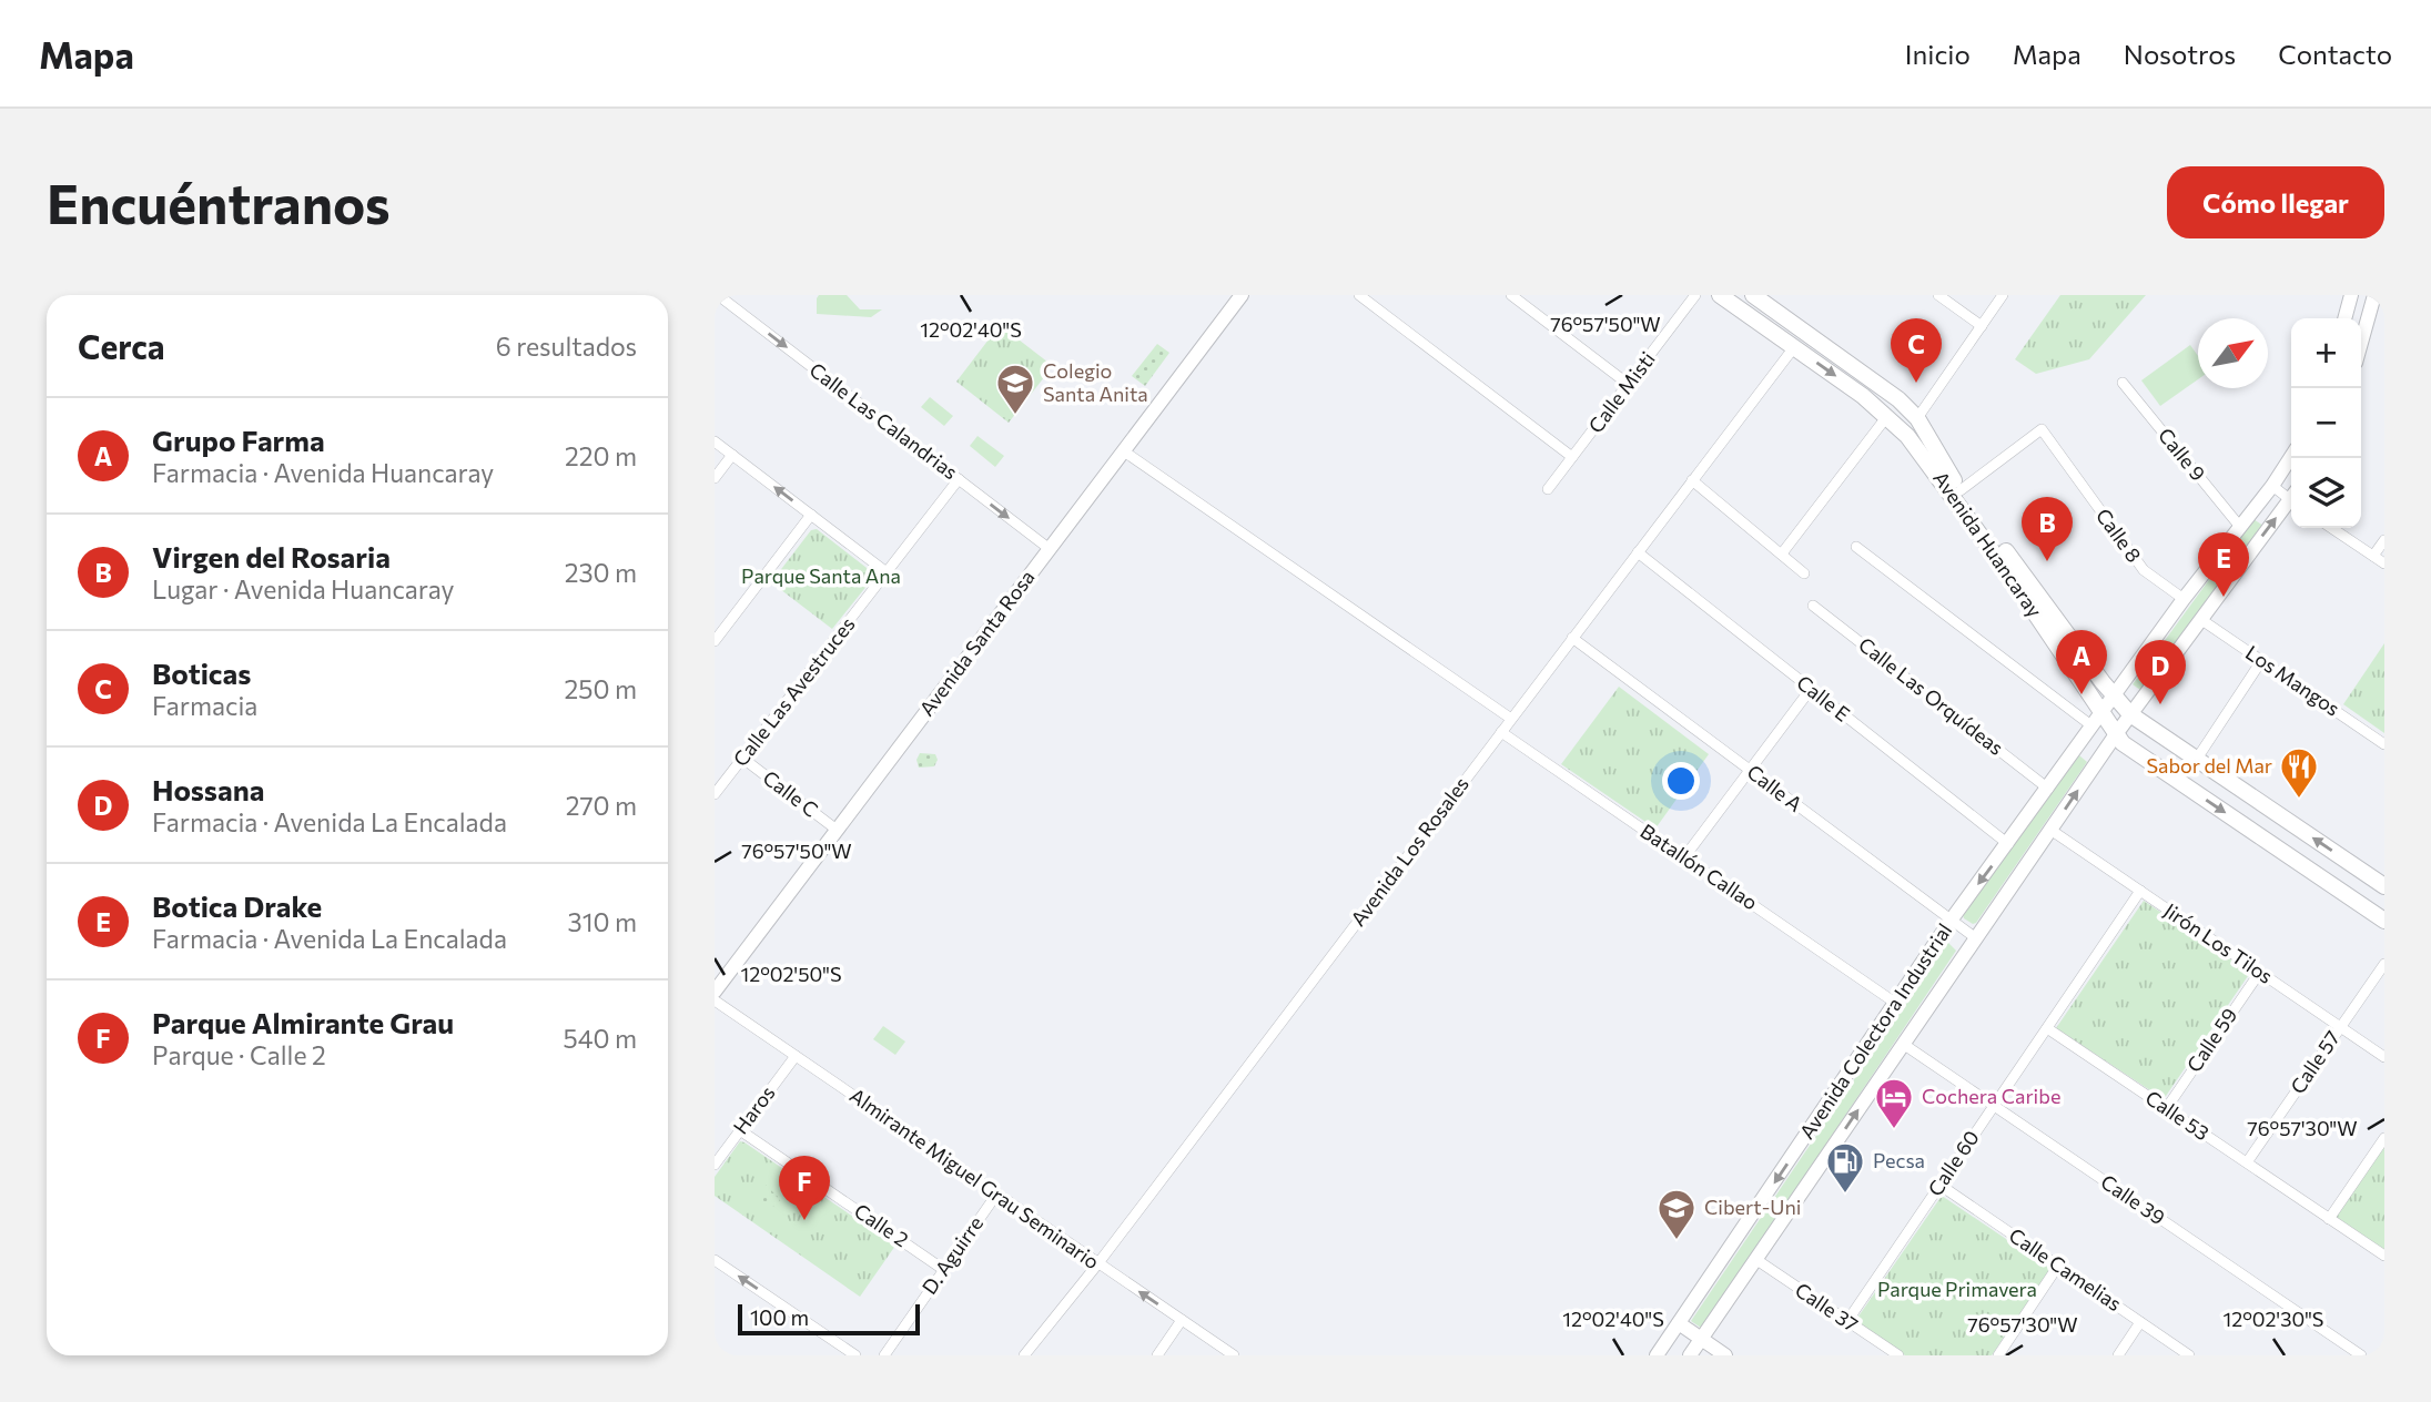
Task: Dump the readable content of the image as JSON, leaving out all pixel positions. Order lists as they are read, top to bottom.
{
  "streets": {
    "main road": ["Avenida Huancaray", "Avenida Santa Rosa", "Avenida Colectora Industrial"],
    "street": [
      "Calle Misti",
      "Calle Las Calandrias",
      "Calle 9",
      "Calle 8",
      "Los Mangos",
      "Calle Las Avestruces",
      "Calle Las Orquídeas",
      "Calle E",
      "Calle A",
      "Calle C",
      "Avenida Los Rosales",
      "Batallón Callao",
      "Jirón Los Tilos",
      "Calle 59",
      "Calle 57",
      "Haros",
      "Calle 53",
      "Calle 60",
      "Almirante Miguel Grau Seminario",
      "Calle 39",
      "Calle 2",
      "D. Aguirre",
      "Calle Camelias",
      "Calle 37"
    ]
  },
  "crossings": [
    ["Calle Las Calandrias", "Avenida Santa Rosa"],
    ["Calle Las Calandrias", "Calle Las Avestruces"],
    ["Calle 9", "Avenida Colectora Industrial"],
    ["Calle 8", "Avenida Huancaray"],
    ["Calle 8", "Avenida Colectora Industrial"],
    ["Avenida Huancaray", "Avenida Los Rosales"],
    ["Avenida Huancaray", "Avenida Colectora Industrial"],
    ["Avenida Santa Rosa", "Calle C"],
    ["Los Mangos", "Avenida Colectora Industrial"],
    ["Calle Las Avestruces", "Calle C"],
    ["Calle Las Orquídeas", "Avenida Colectora Industrial"],
    ["Calle E", "Avenida Los Rosales"],
    ["Calle E", "Avenida Colectora Industrial"],
    ["Calle A", "Avenida Los Rosales"],
    ["Calle A", "Avenida Colectora Industrial"],
    ["Avenida Los Rosales", "Batallón Callao"],
    ["Avenida Los Rosales", "Almirante Miguel Grau Seminario"],
    ["Batallón Callao", "Avenida Colectora Industrial"],
    ["Jirón Los Tilos", "Avenida Colectora Industrial"],
    ["Jirón Los Tilos", "Calle 59"],
    ["Jirón Los Tilos", "Calle 57"],
    ["Jirón Los Tilos", "Calle 60"],
    ["Avenida Colectora Industrial", "Calle 39"],
    ["Avenida Colectora Industrial", "Calle 37"],
    ["Calle 59", "Calle 53"],
    ["Calle 57", "Calle 53"],
    ["Haros", "Almirante Miguel Grau Seminario"],
    ["Haros", "Calle 2"],
    ["Calle 53", "Calle 60"],
    ["Calle 60", "Calle 39"],
    ["Calle 60", "Calle Camelias"],
    ["Calle 60", "Calle 37"],
    ["Almirante Miguel Grau Seminario", "D. Aguirre"],
    ["Calle 2", "D. Aguirre"]
  ],
  "one_way": ["Calle Las Calandrias"],
  "parks": ["Parque Santa Ana", "Parque Primavera"],
  "places": {
    "school or university": ["Colegio Santa Anita", "Cibert-Uni"],
    "restaurant": ["Sabor del Mar"],
    "hotel": ["Cochera Caribe"],
    "fuel station": ["Pecsa"]
  },
  "scale_bar": "100 m",
  "north": "top right",
  "page": {
    "header": "Mapa",
    "nav": [
      "Inicio",
      "Mapa",
      "Nosotros",
      "Contacto"
    ],
    "buttons": "Cómo llegar",
    "title": "Encuéntranos",
    "heading": ["Cerca", "6 resultados"],
    "map_buttons": ["+", "−"],
    "pins": [
      "C",
      "B",
      "E",
      "A",
      "D",
      "F"
    ],
    "list": [
      {
        "mark": "A",
        "name": "Grupo Farma",
        "note": "Farmacia · Avenida Huancaray",
        "value": "220 m"
      },
      {
        "mark": "B",
        "name": "Virgen del Rosaria",
        "note": "Lugar · Avenida Huancaray",
        "value": "230 m"
      },
      {
        "mark": "C",
        "name": "Boticas",
        "note": "Farmacia",
        "value": "250 m"
      },
      {
        "mark": "D",
        "name": "Hossana",
        "note": "Farmacia · Avenida La Encalada",
        "value": "270 m"
      },
      {
        "mark": "E",
        "name": "Botica Drake",
        "note": "Farmacia · Avenida La Encalada",
        "value": "310 m"
      },
      {
        "mark": "F",
        "name": "Parque Almirante Grau",
        "note": "Parque · Calle 2",
        "value": "540 m"
      }
    ],
    "scale": "100 m"
  },
  "coordinates": [
    "76°57'50\"W",
    "12°02'40\"S",
    "12°02'50\"S",
    "76°57'30\"W",
    "12°02'30\"S"
  ]
}
